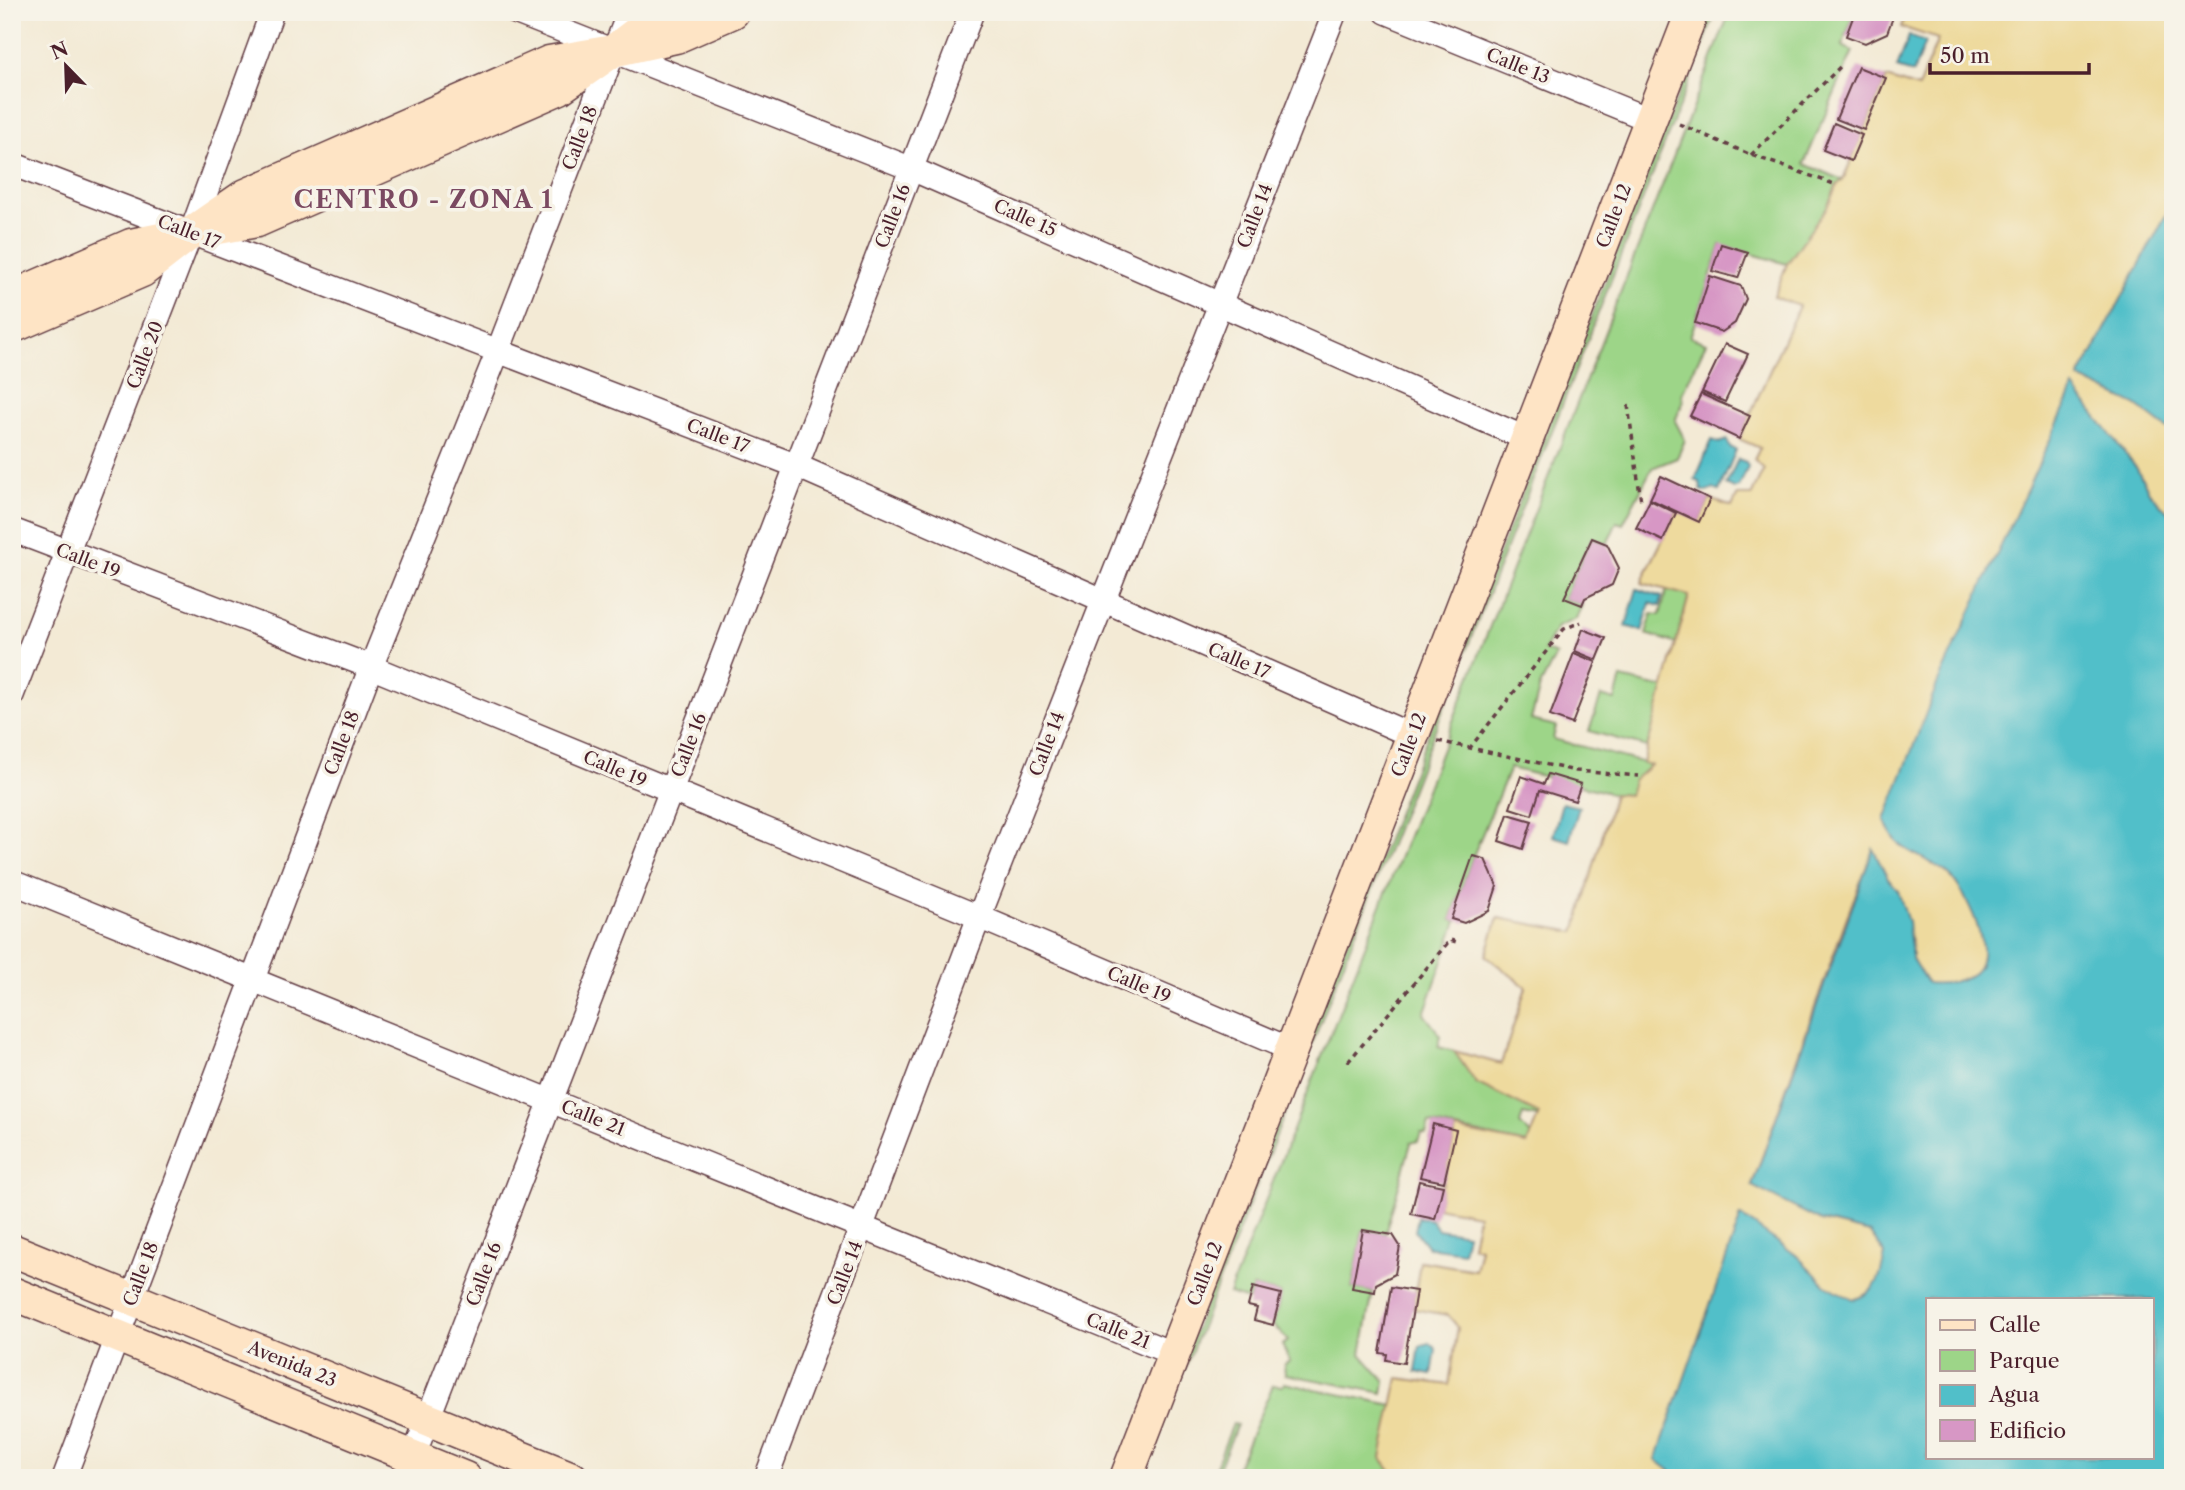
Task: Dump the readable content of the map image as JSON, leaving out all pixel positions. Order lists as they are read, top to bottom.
{
  "streets": {
    "main road": ["Calle 12", "Avenida 23"],
    "street": [
      "Calle 13",
      "Calle 18",
      "Calle 16",
      "Calle 14",
      "Calle 15",
      "Calle 17",
      "Calle 20",
      "Calle 19",
      "Calle 21"
    ]
  },
  "crossings": [
    ["Calle 13", "Calle 12"],
    ["Calle 18", "Calle 15"],
    ["Calle 18", "Calle 17"],
    ["Calle 18", "Calle 19"],
    ["Calle 18", "Calle 21"],
    ["Calle 18", "Avenida 23"],
    ["Calle 16", "Calle 15"],
    ["Calle 16", "Calle 17"],
    ["Calle 16", "Calle 19"],
    ["Calle 16", "Calle 21"],
    ["Calle 16", "Avenida 23"],
    ["Calle 14", "Calle 15"],
    ["Calle 14", "Calle 17"],
    ["Calle 14", "Calle 19"],
    ["Calle 14", "Calle 21"],
    ["Calle 12", "Calle 15"],
    ["Calle 12", "Calle 17"],
    ["Calle 12", "Calle 19"],
    ["Calle 12", "Calle 21"],
    ["Calle 17", "Calle 20"],
    ["Calle 20", "Calle 19"]
  ],
  "districts": ["CENTRO - ZONA 1"],
  "legend": [
    "Calle",
    "Parque",
    "Agua",
    "Edificio"
  ],
  "scale_bar": "50 m",
  "north": "top left"
}
